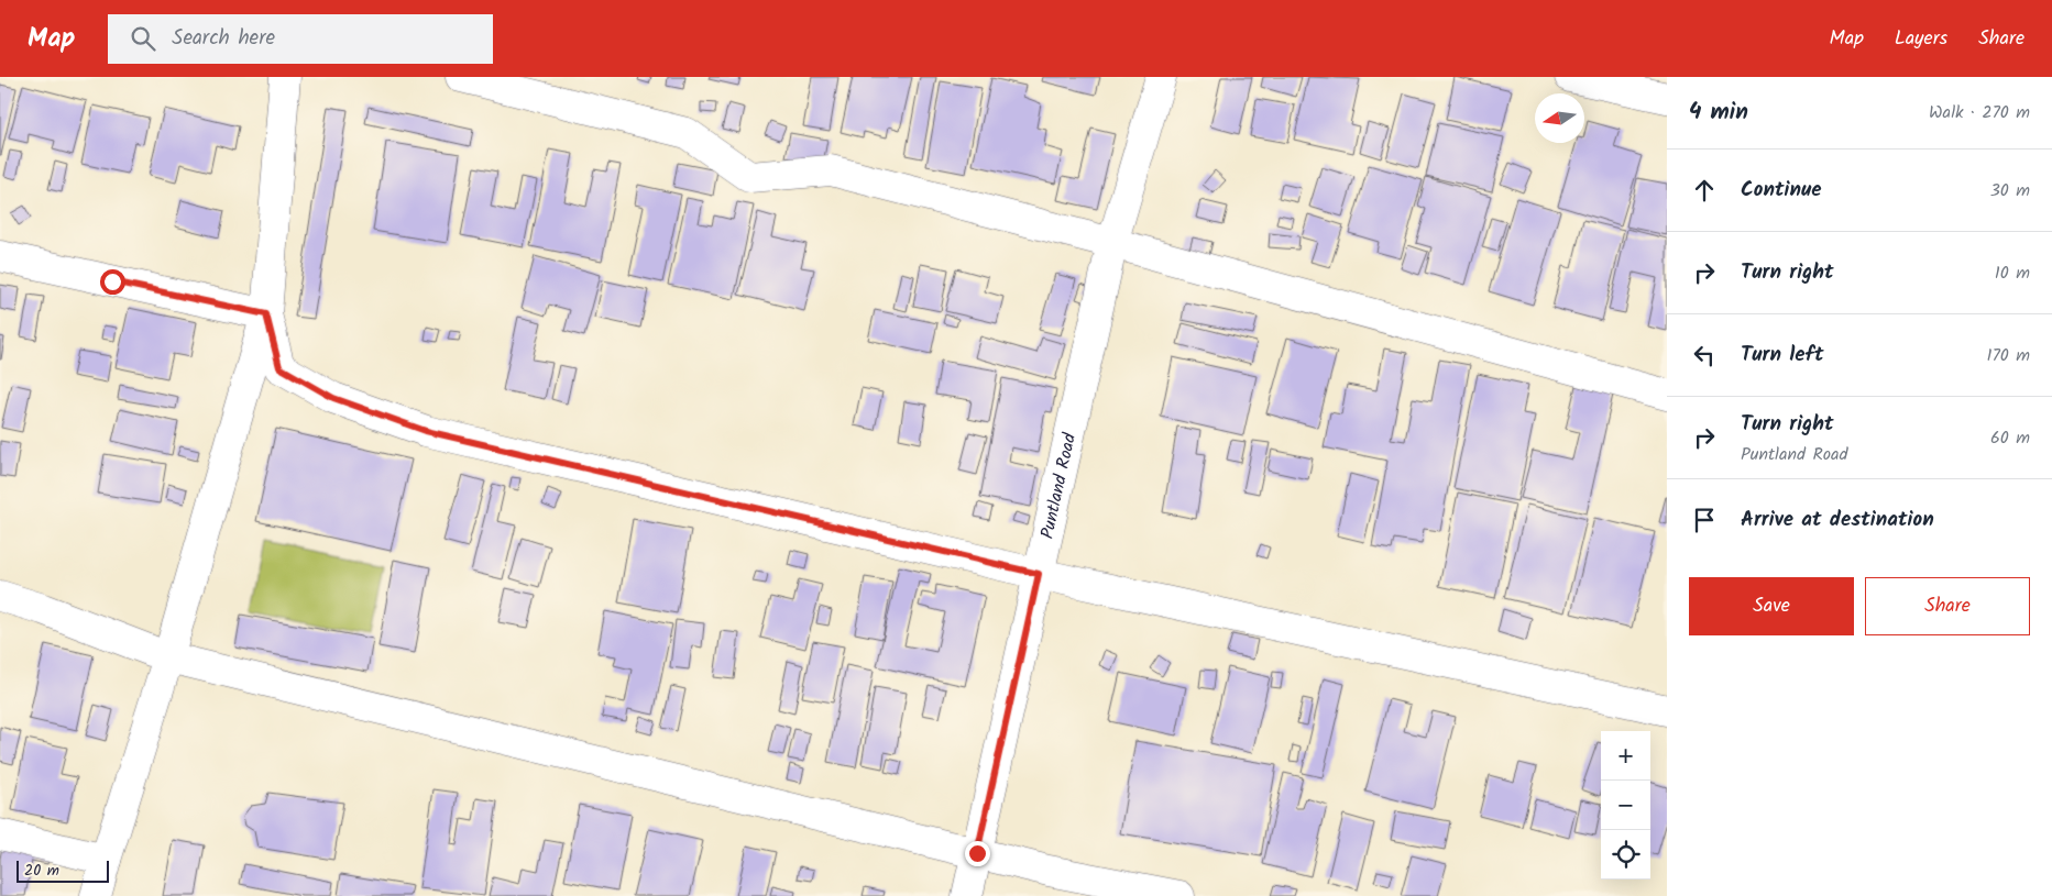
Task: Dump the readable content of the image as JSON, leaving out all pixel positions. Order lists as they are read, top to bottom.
{
  "streets": {
    "street": ["Puntland Road"]
  },
  "scale_bar": "20 m",
  "north": "left",
  "page": {
    "header": "Map",
    "search": "Search here",
    "nav": ["Map", "Layers", "Share"],
    "heading": ["4 min", "Walk · 270 m"],
    "list": [
      ["Continue", "30 m"],
      ["Turn right", "10 m"],
      ["Turn left", "170 m"],
      ["Turn right", "Puntland Road", "60 m"],
      "Arrive at destination"
    ],
    "buttons": ["Save", "Share"],
    "map_buttons": ["+", "−"],
    "scale": "20 m"
  }
}
